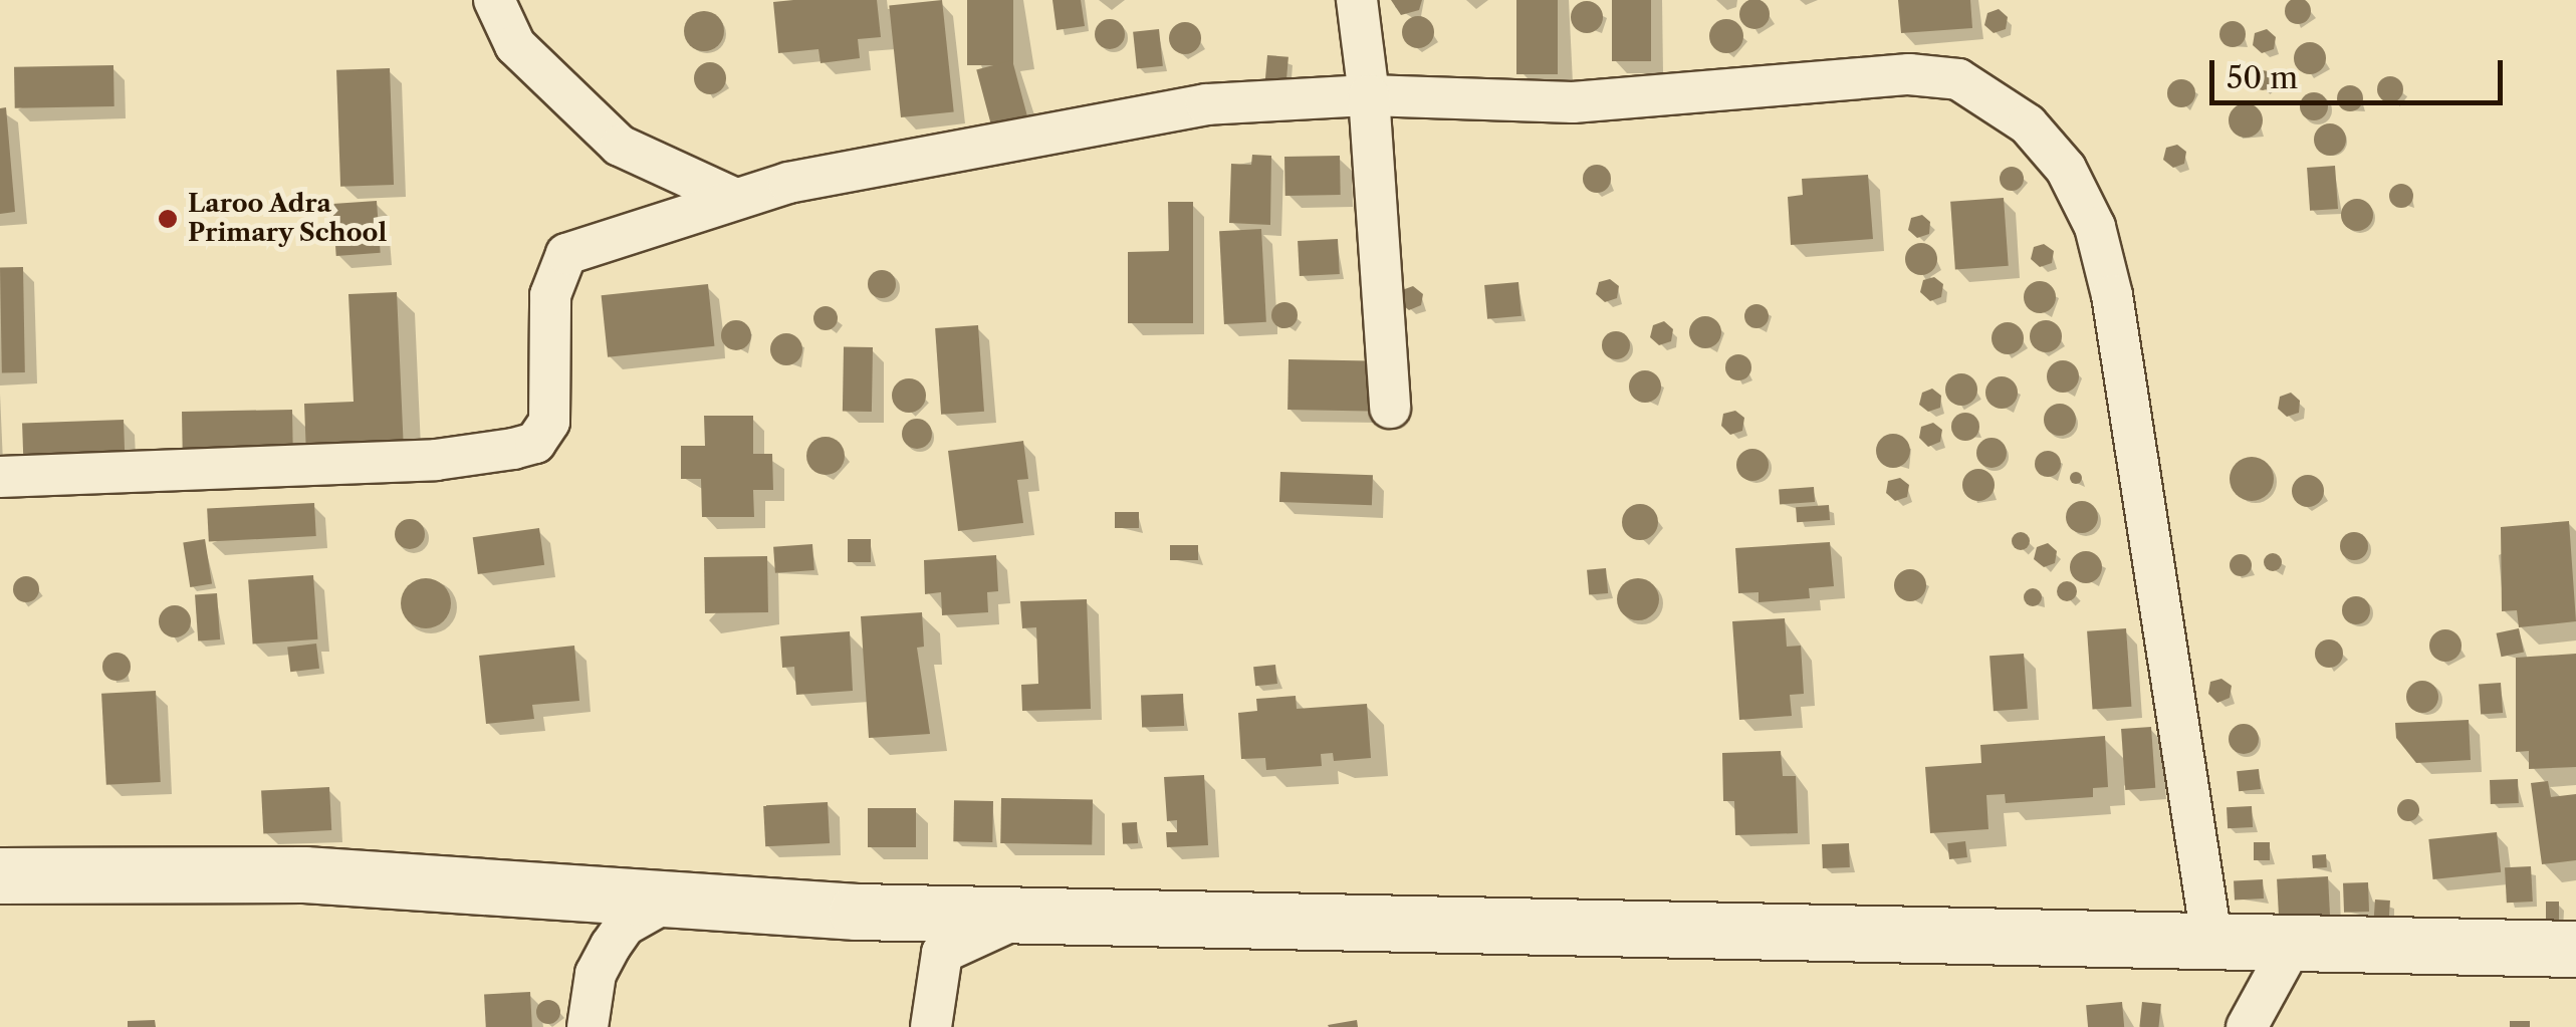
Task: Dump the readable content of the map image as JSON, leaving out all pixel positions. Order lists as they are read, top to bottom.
{
  "places": ["Laroo Adra Primary School"],
  "scale_bar": "50 m"
}
